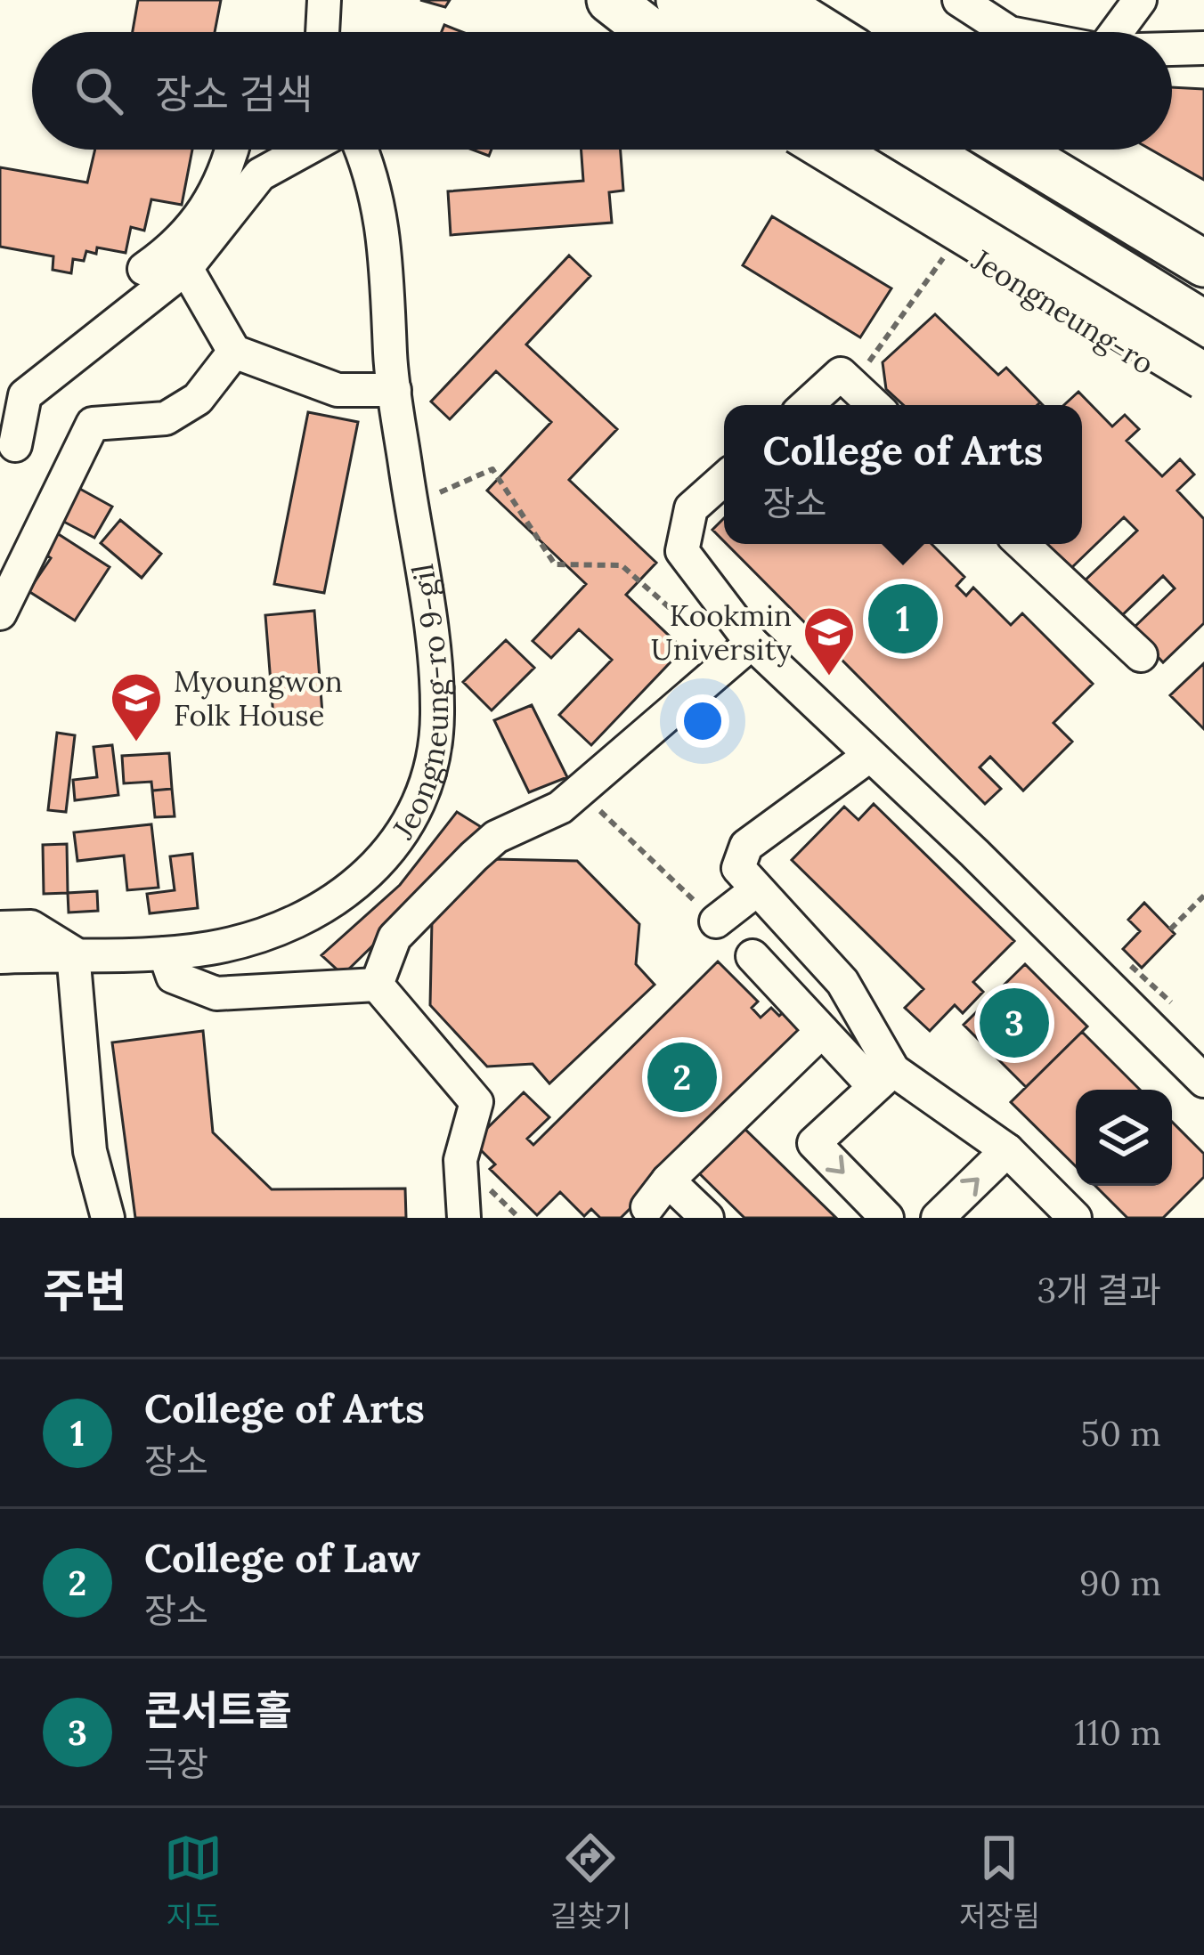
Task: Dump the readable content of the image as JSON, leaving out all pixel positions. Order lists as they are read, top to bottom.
{
  "streets": {
    "main road": ["Jeongneung-ro"],
    "street": ["Jeongneung-ro 9-gil"]
  },
  "places": {
    "school or university": ["Kookmin University", "Myoungwon Folk House"]
  },
  "page": {
    "search": "장소 검색",
    "popup": ["College of Arts", "장소"],
    "pins": ["1", "3", "2"],
    "heading": ["주변", "3개 결과"],
    "list": [
      {
        "mark": "1",
        "name": "College of Arts",
        "note": "장소",
        "value": "50 m"
      },
      {
        "mark": "2",
        "name": "College of Law",
        "note": "장소",
        "value": "90 m"
      },
      {
        "mark": "3",
        "name": "콘서트홀",
        "note": "극장",
        "value": "110 m"
      }
    ],
    "nav": ["지도", "길찾기", "저장됨"]
  }
}
